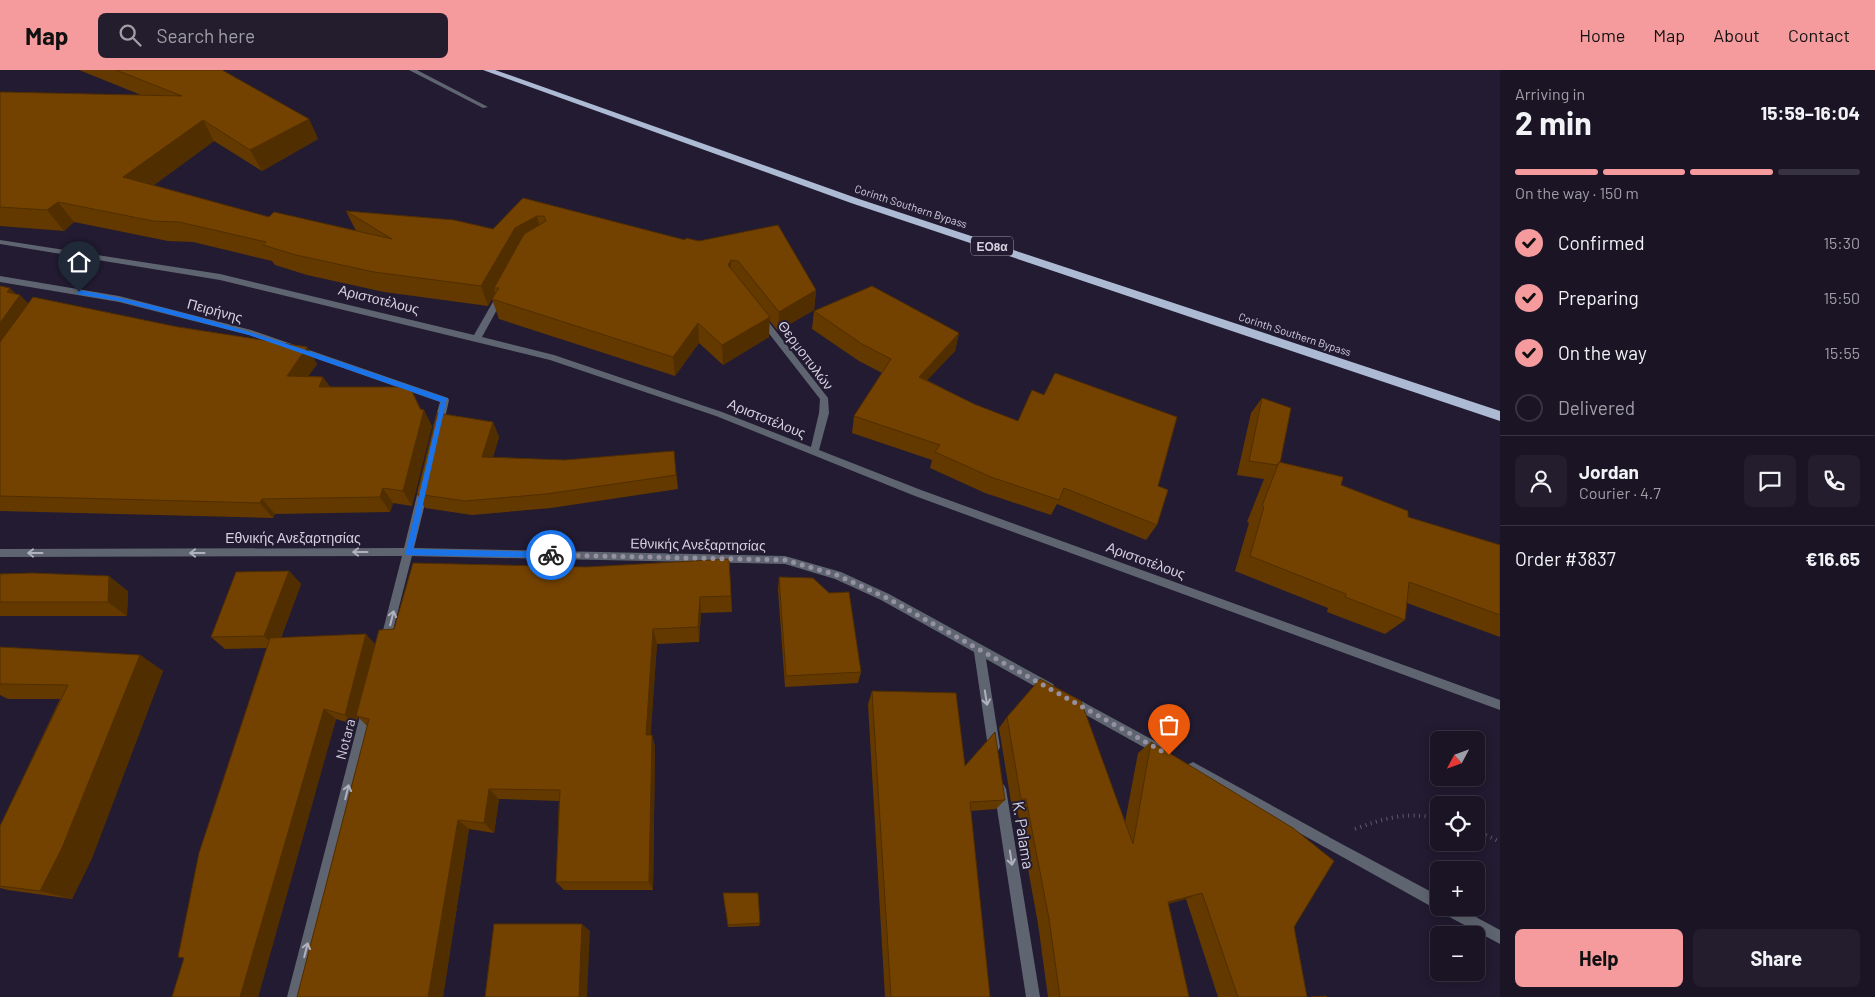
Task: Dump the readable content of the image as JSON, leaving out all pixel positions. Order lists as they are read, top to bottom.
{
  "streets": {
    "highway": ["Corinth Southern Bypass", "ΕΟ8α"],
    "street": [
      "Αριστοτέλους",
      "Πειρήνης",
      "Θερμοπυλών",
      "Εθνικής Ανεξαρτησίας",
      "Notara",
      "K. Palama"
    ]
  },
  "crossings": [
    ["Αριστοτέλους", "Θερμοπυλών"]
  ],
  "one_way": ["Notara", "K. Palama"],
  "north": "bottom left",
  "page": {
    "header": "Map",
    "search": "Search here",
    "nav": [
      "Home",
      "Map",
      "About",
      "Contact"
    ],
    "heading": ["2 min", "Arriving in", "15:59–16:04"],
    "panel": [
      "Jordan",
      "Courier · 4.7",
      "Order #3837",
      "€16.65"
    ],
    "bar": "On the way · 150 m",
    "list": [
      ["Confirmed", "15:30"],
      ["Preparing", "15:50"],
      ["On the way", "15:55"],
      "Delivered"
    ],
    "map_buttons": ["+", "−"],
    "buttons": ["Help", "Share"]
  }
}
